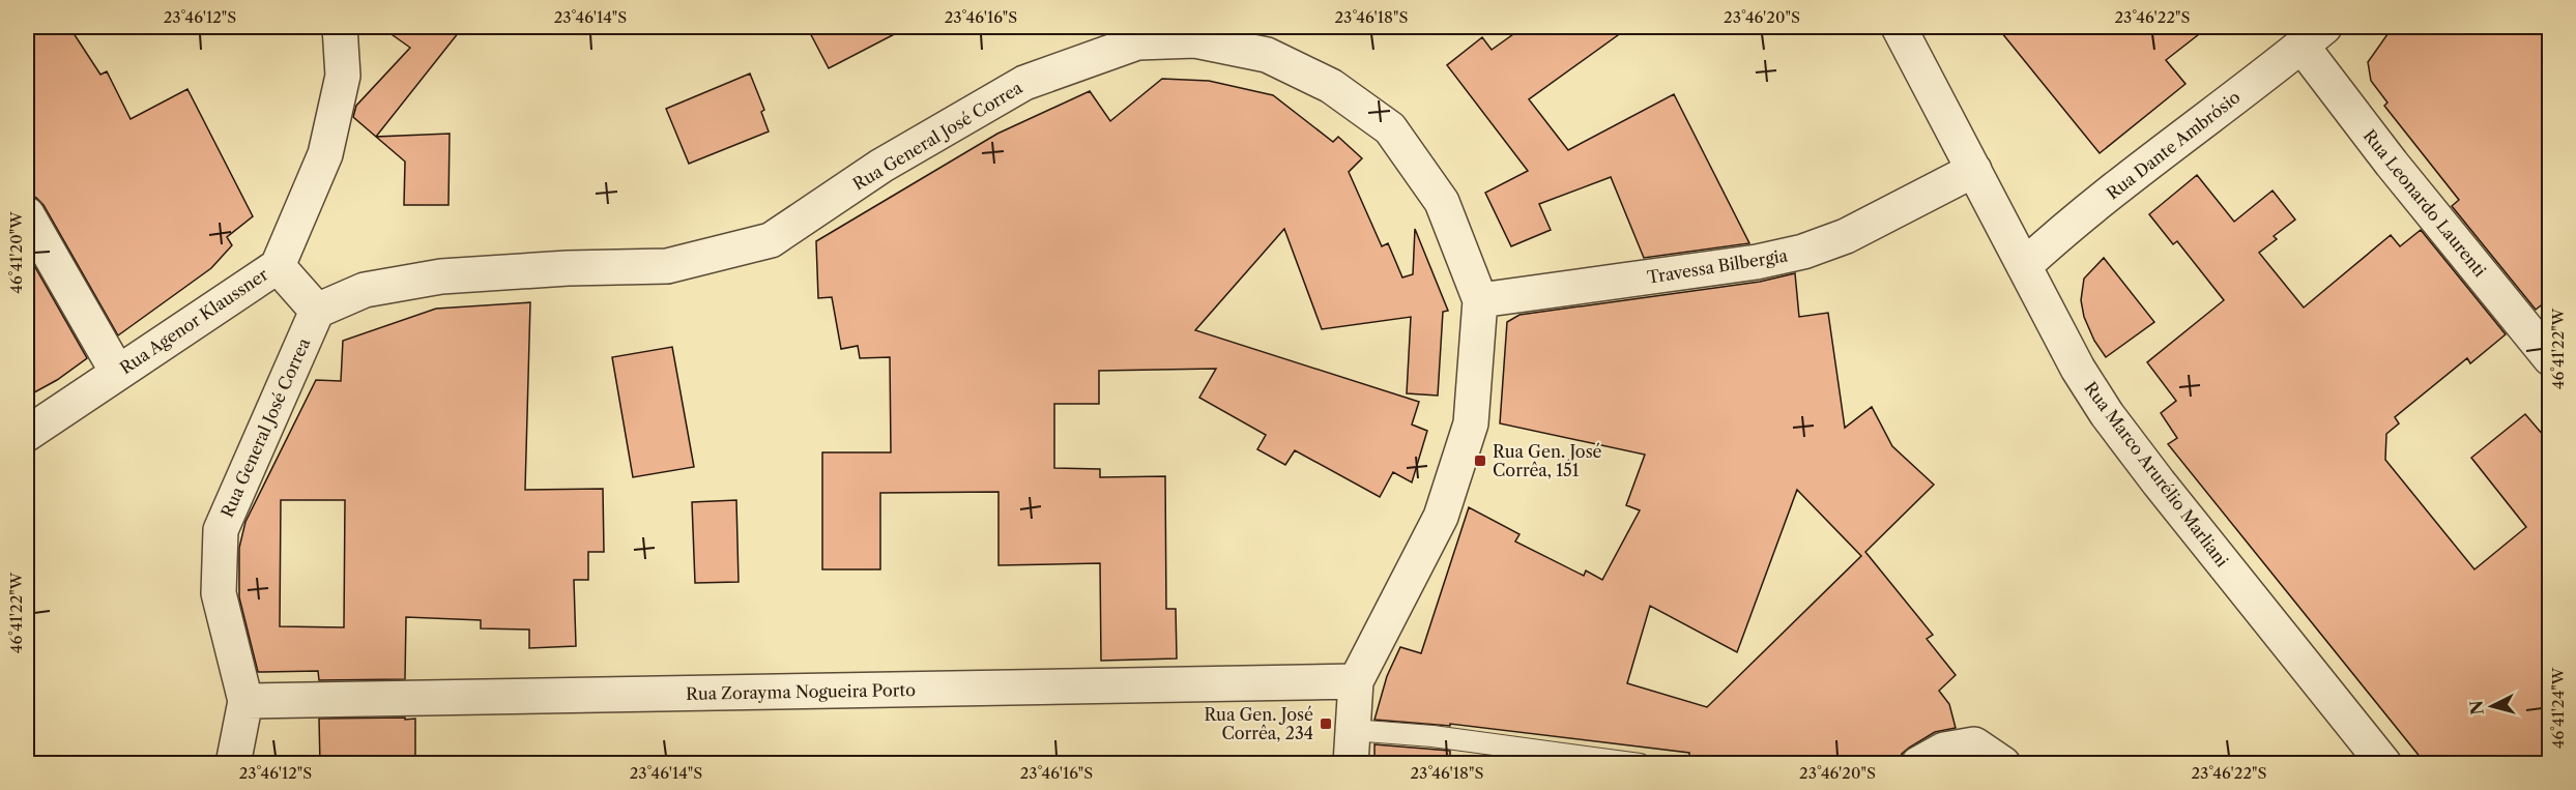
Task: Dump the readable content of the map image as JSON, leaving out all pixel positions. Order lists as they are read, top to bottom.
{
  "streets": {
    "street": [
      "Rua General José Correa",
      "Rua Dante Ambrósio",
      "Rua Leonardo Laurenti",
      "Travessa Bilbergia",
      "Rua Agenor Klaussner",
      "Rua Marco Arurélio Marliani",
      "Rua Zorayma Nogueira Porto"
    ]
  },
  "crossings": [
    ["Rua General José Correa", "Travessa Bilbergia"],
    ["Rua General José Correa", "Rua Zorayma Nogueira Porto"],
    ["Rua Dante Ambrósio", "Rua Leonardo Laurenti"],
    ["Rua Dante Ambrósio", "Rua Marco Arurélio Marliani"],
    ["Travessa Bilbergia", "Rua Marco Arurélio Marliani"]
  ],
  "places": {
    "transit": ["Rua Gen. José Corrêa, 151", "Rua Gen. José Corrêa, 234"]
  },
  "north": "left",
  "coordinates": [
    "23°46'12\"S",
    "23°46'14\"S",
    "23°46'16\"S",
    "23°46'18\"S",
    "23°46'20\"S",
    "23°46'22\"S",
    "46°41'20\"W",
    "46°41'22\"W",
    "46°41'24\"W"
  ]
}
